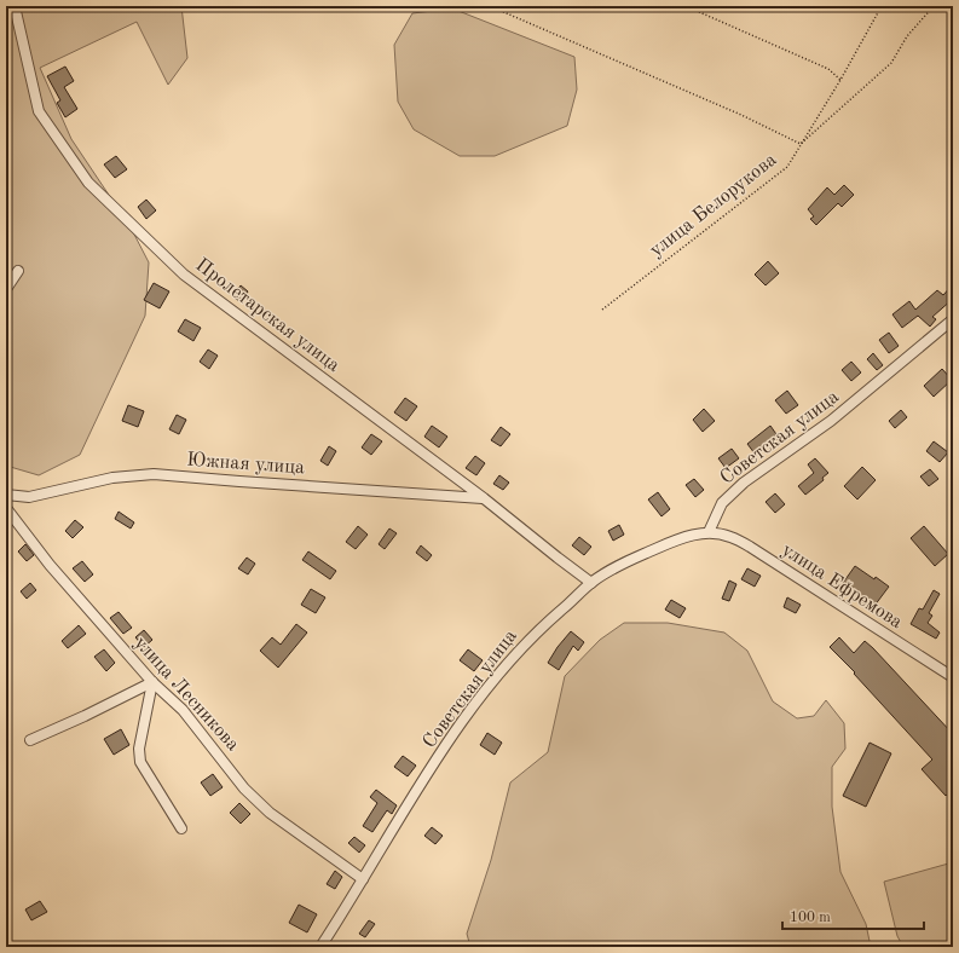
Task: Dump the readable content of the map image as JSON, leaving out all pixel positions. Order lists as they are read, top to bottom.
{
  "streets": {
    "street": [
      "Пролетарская улица",
      "Советская улица",
      "Южная улица",
      "улица Ефремова",
      "улица Лесникова"
    ],
    "path": ["улица Белорукова"]
  },
  "crossings": [
    ["Пролетарская улица", "Советская улица"],
    ["Пролетарская улица", "Южная улица"],
    ["Советская улица", "улица Ефремова"],
    ["Советская улица", "улица Лесникова"]
  ],
  "scale_bar": "100 m"
}
